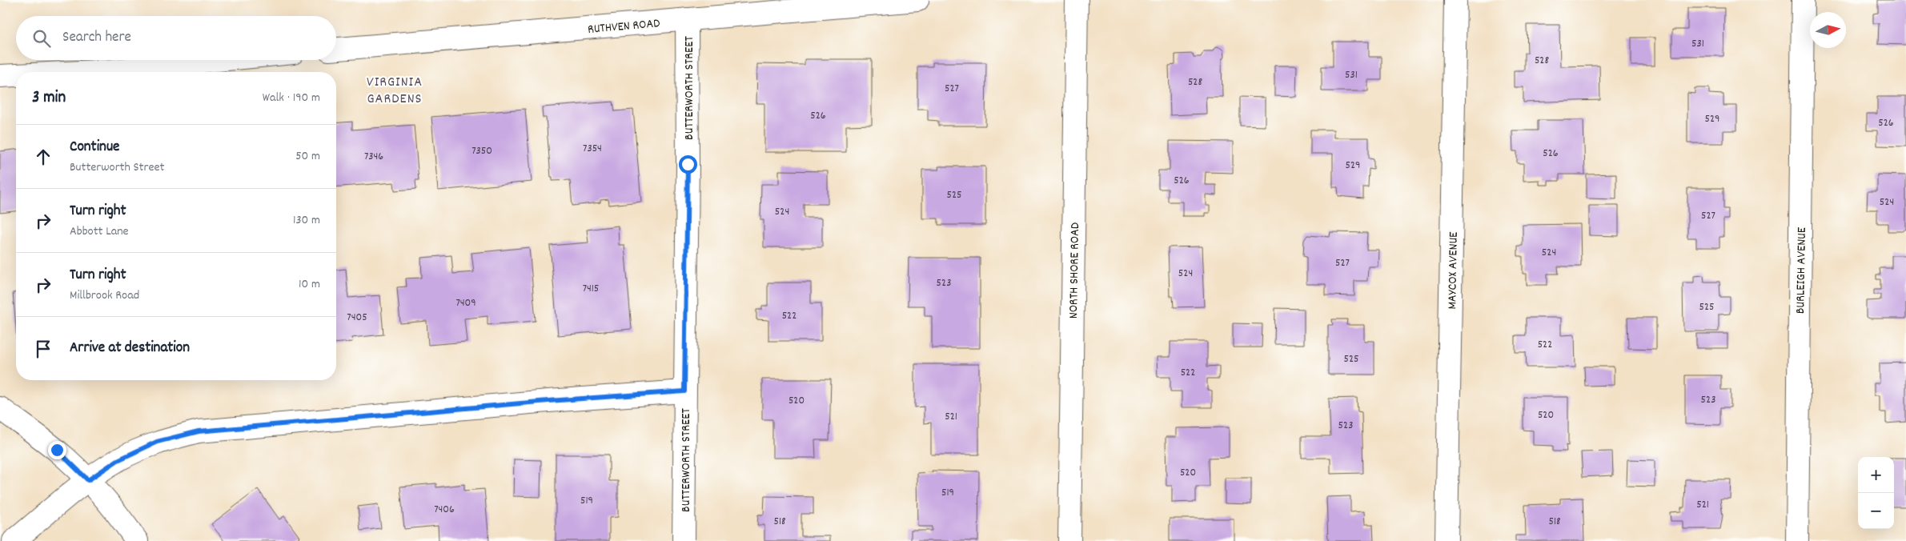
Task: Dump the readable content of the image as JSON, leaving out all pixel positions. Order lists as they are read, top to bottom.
{
  "streets": {
    "street": [
      "RUTHVEN ROAD",
      "BUTTERWORTH STREET",
      "NORTH SHORE ROAD",
      "MAYCOX AVENUE",
      "BURLEIGH AVENUE"
    ]
  },
  "crossings": [
    ["RUTHVEN ROAD", "BUTTERWORTH STREET"]
  ],
  "districts": ["VIRGINIA GARDENS"],
  "house_numbers": [
    "531",
    "528",
    "531",
    "528",
    "527",
    "526",
    "529",
    "526",
    "7354",
    "7350",
    "526",
    "7346",
    "529",
    "526",
    "525",
    "524",
    "524",
    "527",
    "524",
    "527",
    "524",
    "523",
    "7415",
    "7409",
    "525",
    "522",
    "7405",
    "522",
    "525",
    "522",
    "523",
    "520",
    "520",
    "521",
    "523",
    "520",
    "519",
    "519",
    "521",
    "7406",
    "518",
    "518"
  ],
  "north": "right",
  "page": {
    "search": "Search here",
    "heading": ["3 min", "Walk · 190 m"],
    "list": [
      ["Continue", "Butterworth Street", "50 m"],
      ["Turn right", "Abbott Lane", "130 m"],
      ["Turn right", "Millbrook Road", "10 m"],
      "Arrive at destination"
    ],
    "map_buttons": ["+", "−"]
  }
}
